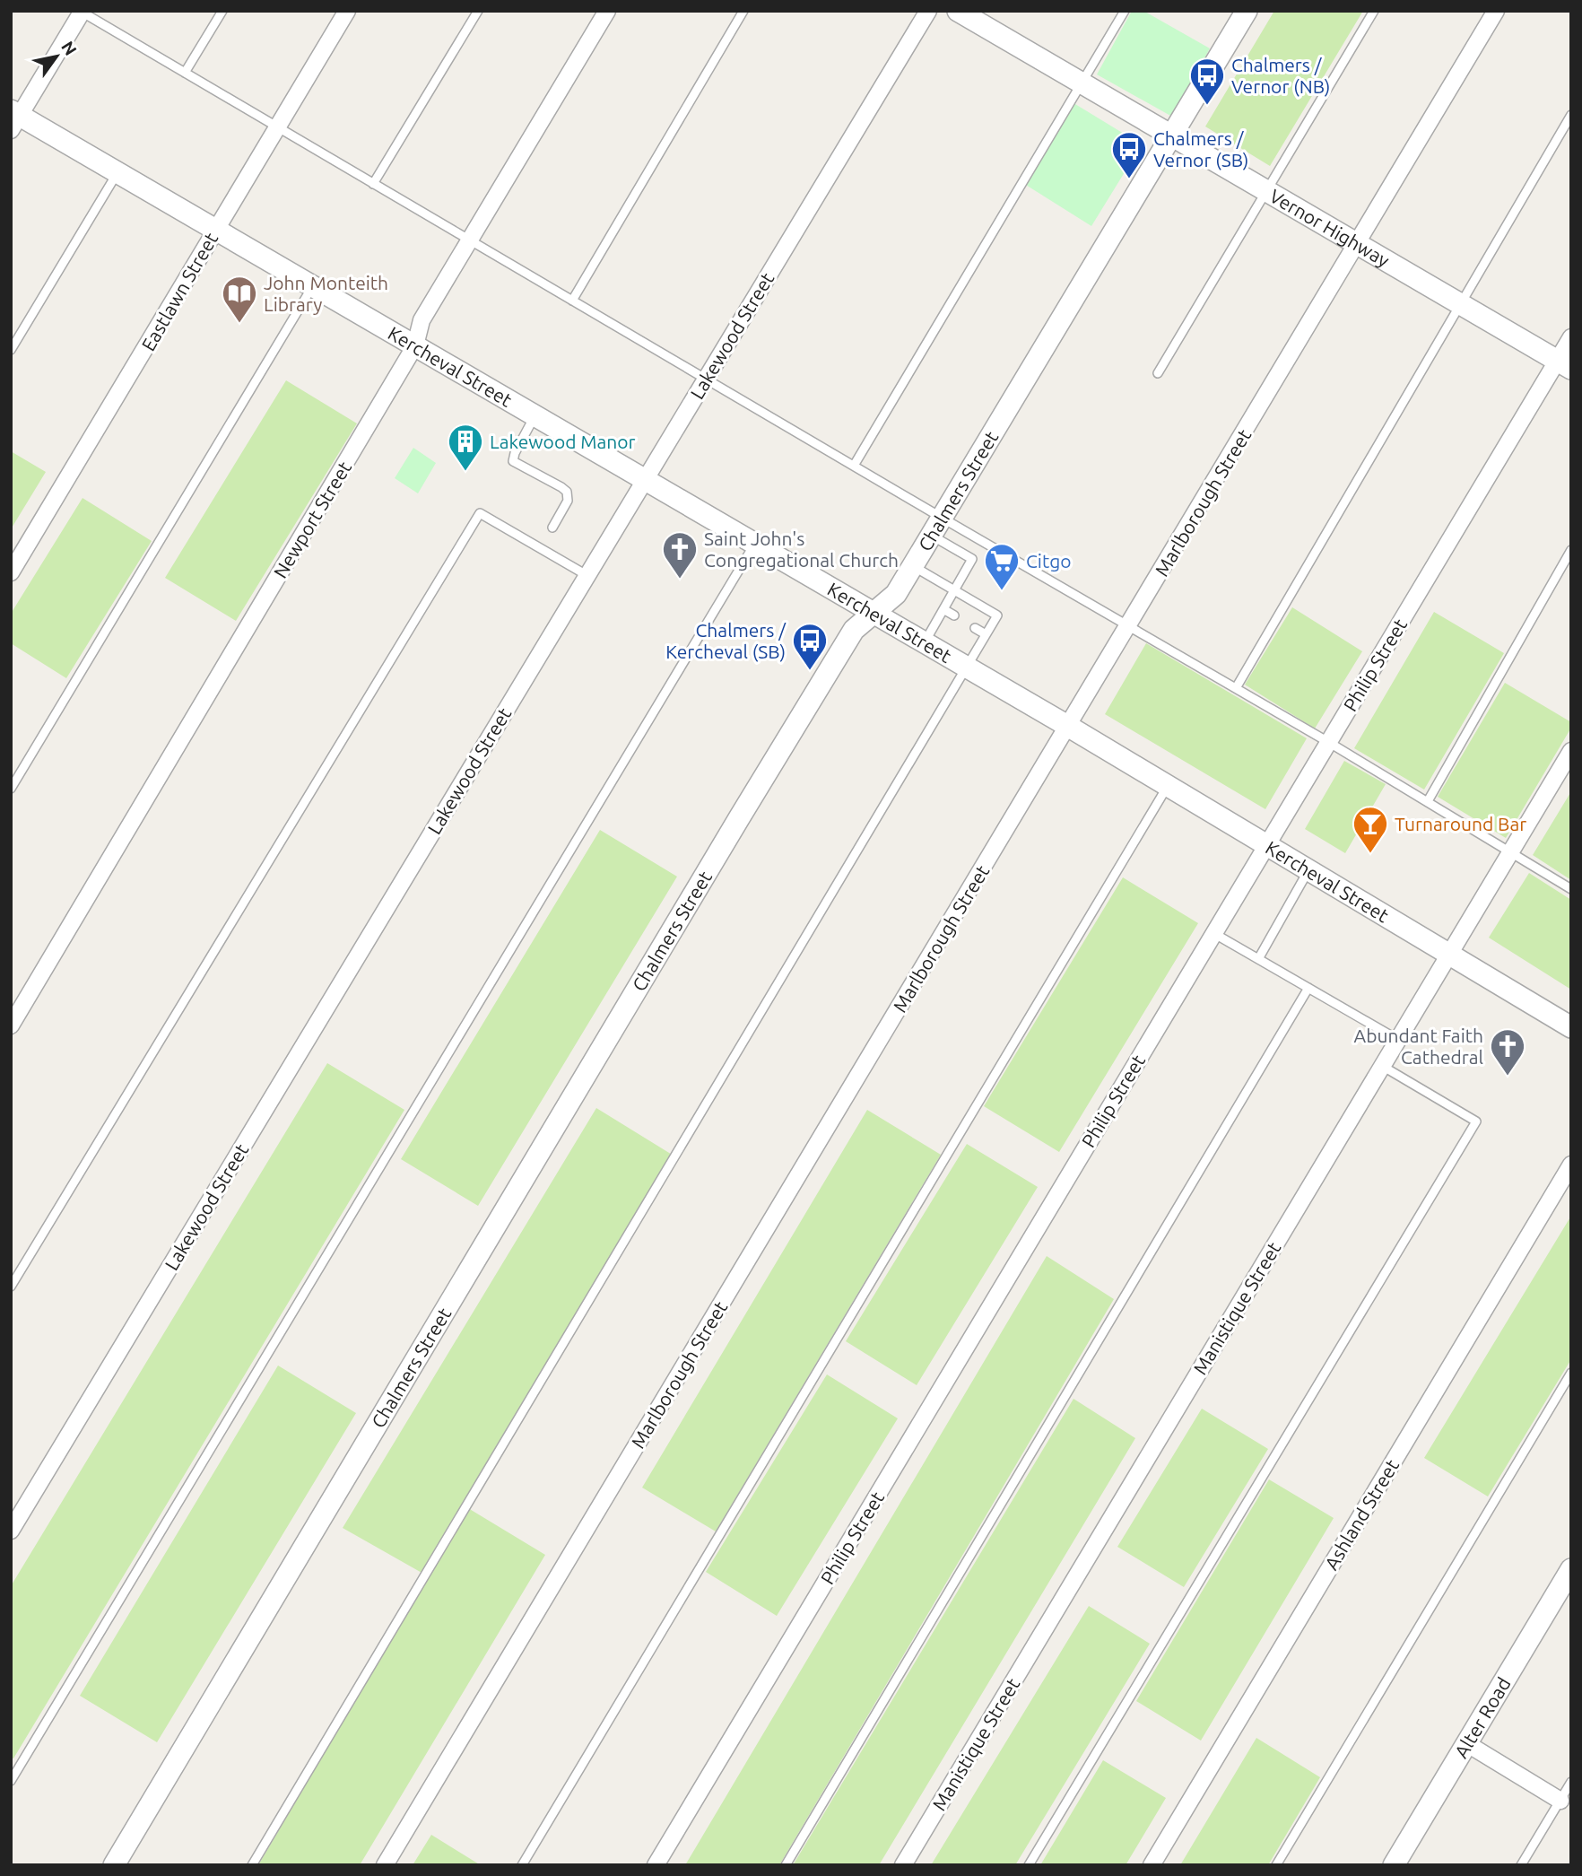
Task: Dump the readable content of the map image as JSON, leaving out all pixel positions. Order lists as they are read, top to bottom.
{
  "streets": {
    "street": [
      "Vernor Highway",
      "Eastlawn Street",
      "Lakewood Street",
      "Kercheval Street",
      "Chalmers Street",
      "Marlborough Street",
      "Newport Street",
      "Philip Street",
      "Manistique Street",
      "Ashland Street",
      "Alter Road"
    ]
  },
  "crossings": [
    ["Vernor Highway", "Chalmers Street"],
    ["Vernor Highway", "Marlborough Street"],
    ["Vernor Highway", "Philip Street"],
    ["Eastlawn Street", "Kercheval Street"],
    ["Lakewood Street", "Kercheval Street"],
    ["Kercheval Street", "Chalmers Street"],
    ["Kercheval Street", "Marlborough Street"],
    ["Kercheval Street", "Newport Street"],
    ["Kercheval Street", "Philip Street"],
    ["Kercheval Street", "Manistique Street"]
  ],
  "places": {
    "bus stop": ["Chalmers / Vernor (NB)", "Chalmers / Vernor (SB)", "Chalmers / Kercheval (SB)"],
    "library": ["John Monteith Library"],
    "building": ["Lakewood Manor"],
    "church": ["Saint John's Congregational Church", "Abundant Faith Cathedral"],
    "supermarket": ["Citgo"],
    "bar": ["Turnaround Bar"]
  },
  "north": "top right"
}
